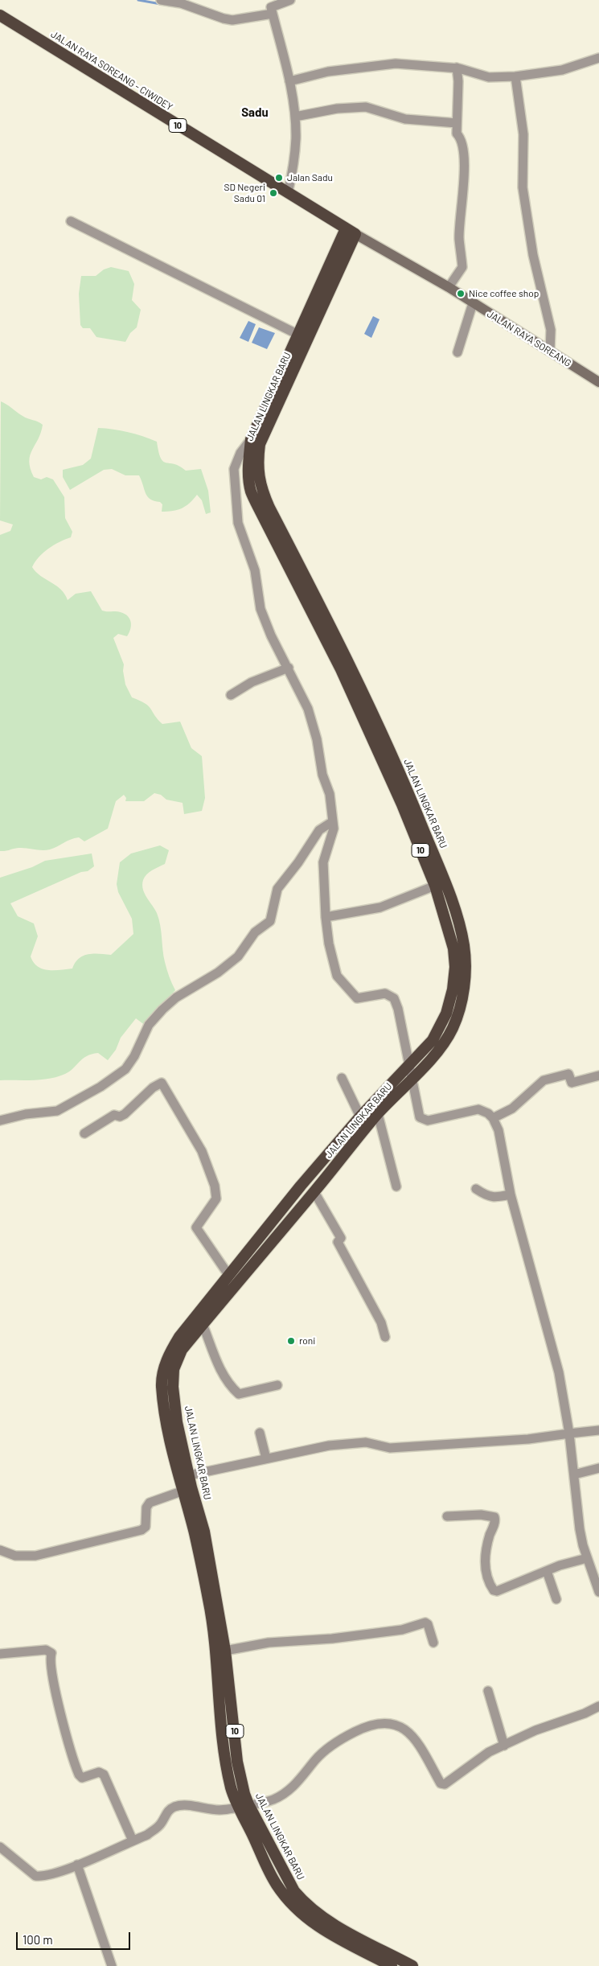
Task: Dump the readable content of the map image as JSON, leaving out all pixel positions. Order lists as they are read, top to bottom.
{
  "streets": {
    "highway": ["JALAN RAYA SOREANG - CIWIDEY", "10", "JALAN LINGKAR BARU"],
    "main road": ["JALAN RAYA SOREANG"]
  },
  "crossings": [
    ["JALAN RAYA SOREANG - CIWIDEY", "JALAN RAYA SOREANG"],
    ["JALAN RAYA SOREANG - CIWIDEY", "JALAN LINGKAR BARU"],
    ["JALAN RAYA SOREANG", "JALAN LINGKAR BARU"]
  ],
  "districts": ["Sadu"],
  "places": [
    "Jalan Sadu",
    "SD Negeri Sadu 01",
    "Nice coffee shop",
    "roni"
  ],
  "scale_bar": "100 m"
}
